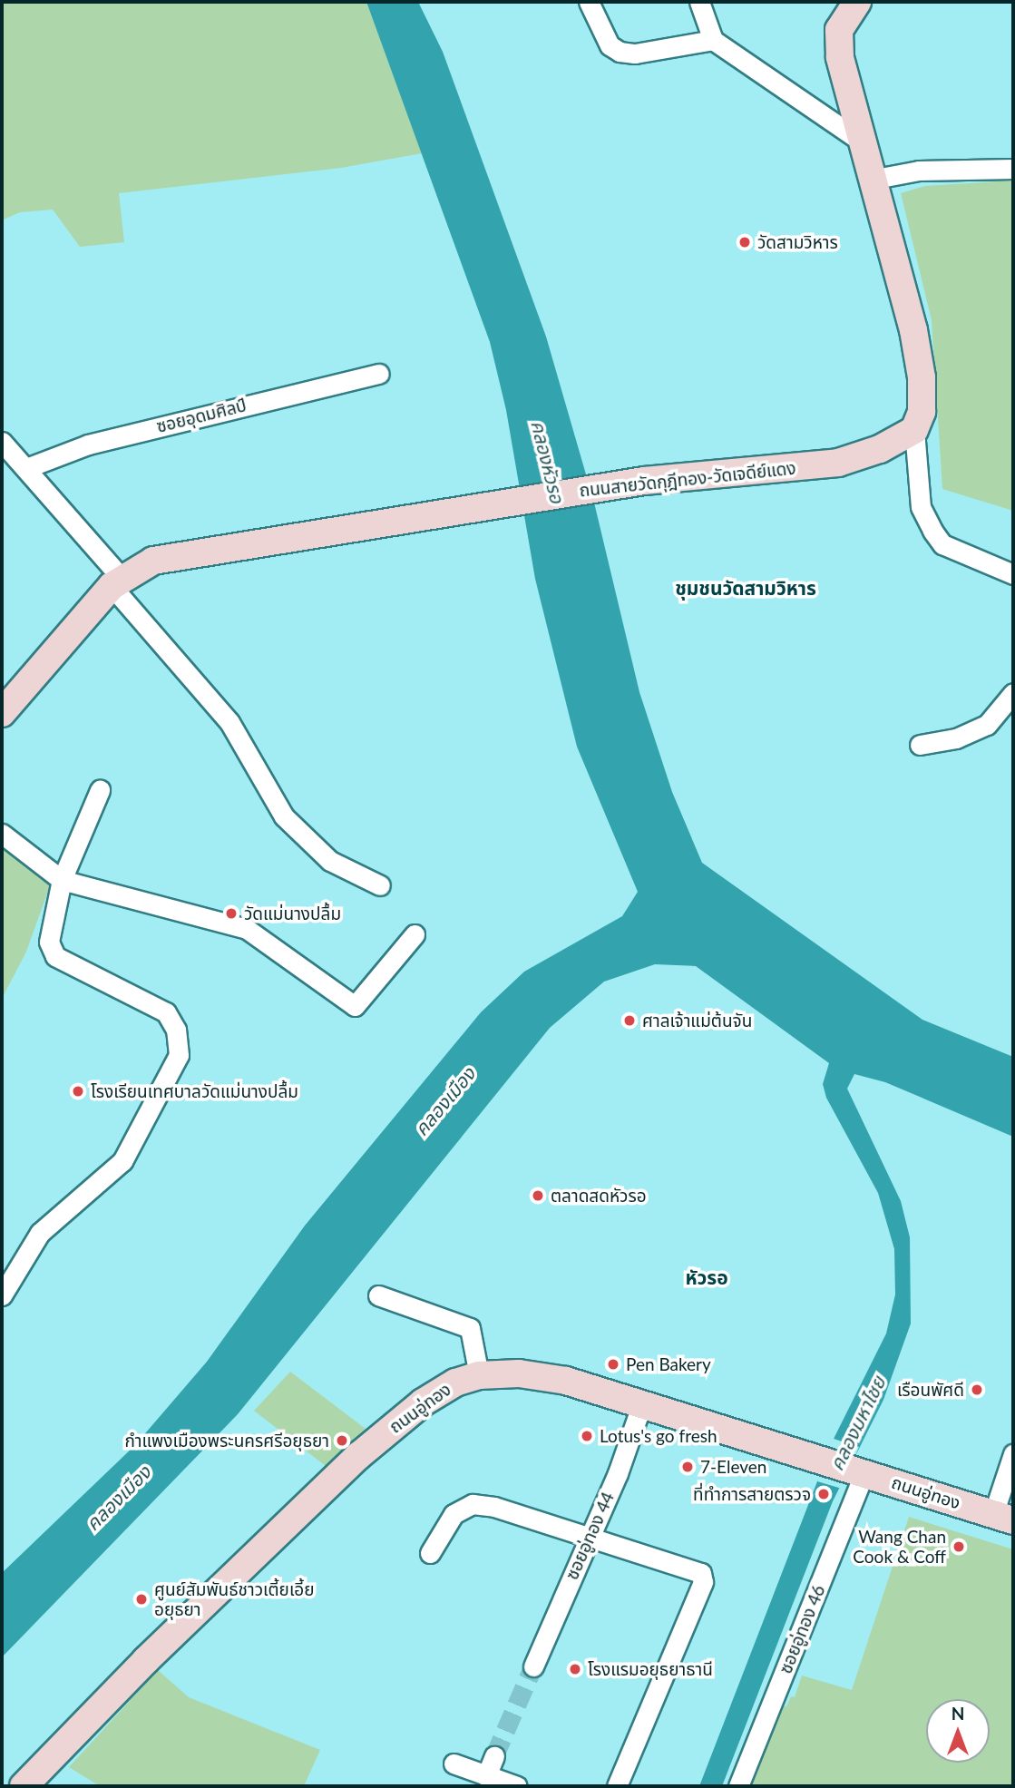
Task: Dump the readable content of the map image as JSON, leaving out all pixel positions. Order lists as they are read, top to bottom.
{
  "streets": {
    "main road": ["ถนนสายวัดกุฎีทอง-วัดเจดีย์แดง", "ถนนอู่ทอง"],
    "street": ["ซอยอุดมศิลป์", "ซอยอู่ทอง 44", "ซอยอู่ทอง 46"]
  },
  "crossings": [
    ["ถนนอู่ทอง", "ซอยอู่ทอง 44"],
    ["ถนนอู่ทอง", "ซอยอู่ทอง 46"]
  ],
  "districts": ["ชุมชนวัดสามวิหาร", "หัวรอ"],
  "water": ["คลองหัวรอ", "คลองเมือง", "คลองมหาไชย"],
  "places": [
    "วัดสามวิหาร",
    "วัดแม่นางปลื้ม",
    "ศาลเจ้าแม่ต้นจัน",
    "โรงเรียนเทศบาลวัดแม่นางปลื้ม",
    "ตลาดสดหัวรอ",
    "Pen Bakery",
    "เรือนพัศดี",
    "Lotus's go fresh",
    "กำแพงเมืองพระนครศรีอยุธยา",
    "7-Eleven",
    "ที่ทำการสายตรวจ",
    "Wang Chan Cook & Coff",
    "ศูนย์สัมพันธ์ชาวเตี้ยเอี้ย อยุธยา",
    "โรงแรมอยุธยาธานี"
  ],
  "north": "top"
}
